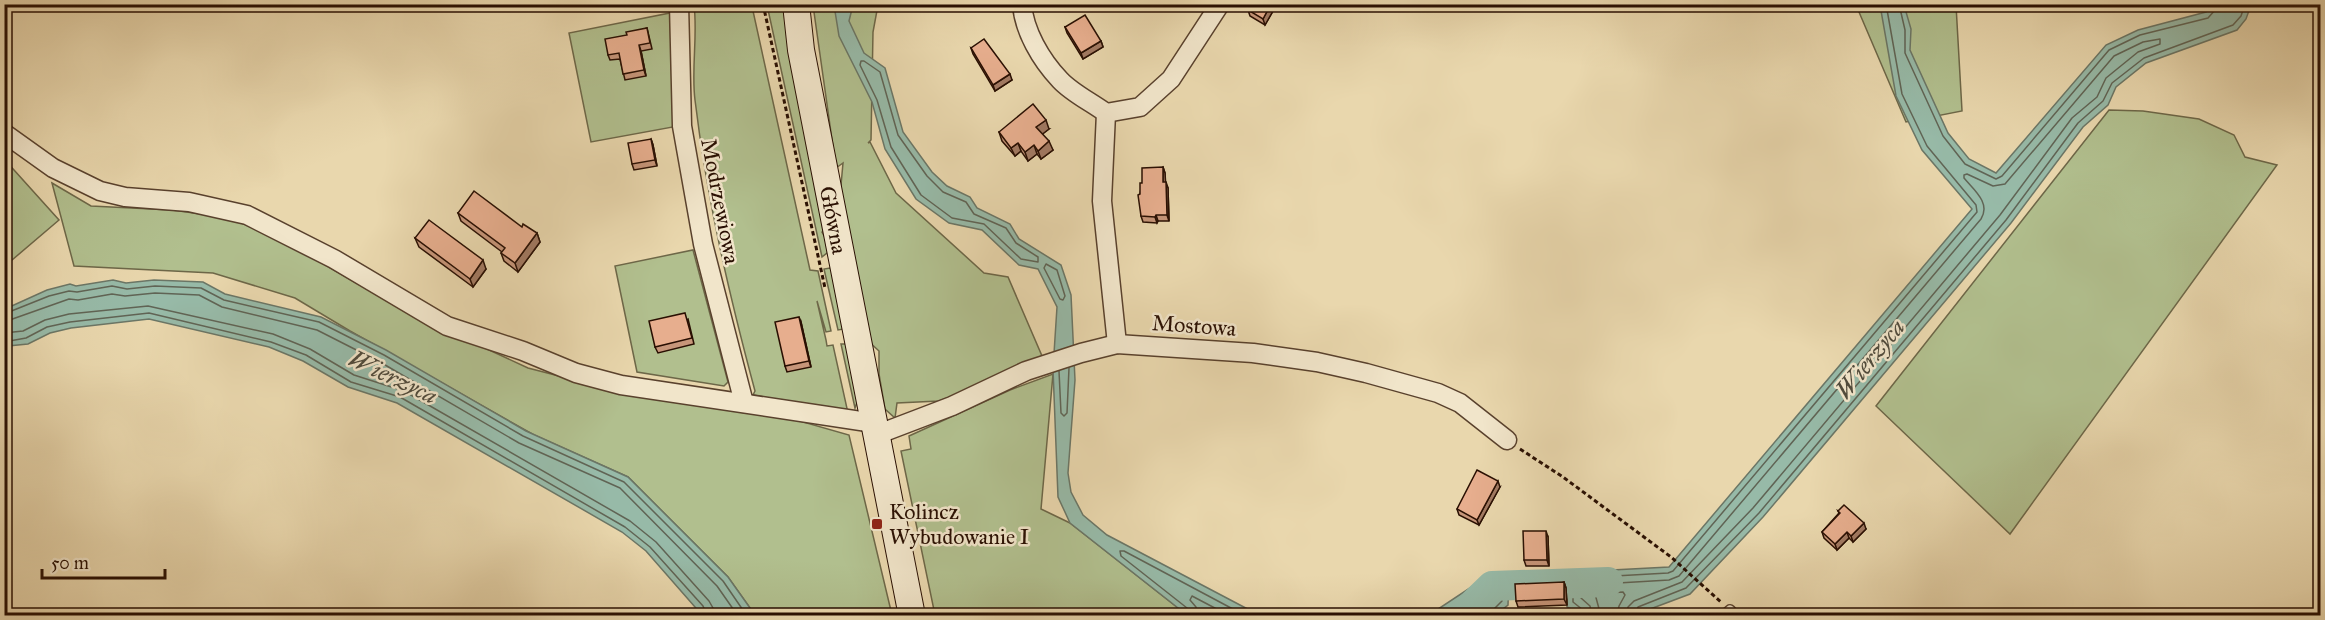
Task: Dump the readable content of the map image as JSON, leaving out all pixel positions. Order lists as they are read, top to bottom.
{
  "streets": {
    "street": ["Modrzewiowa", "Główna", "Mostowa"]
  },
  "crossings": [
    ["Główna", "Mostowa"]
  ],
  "water": ["Wierzyca"],
  "places": {
    "transit": ["Kolincz Wybudowanie I"]
  },
  "scale_bar": "50 m"
}
